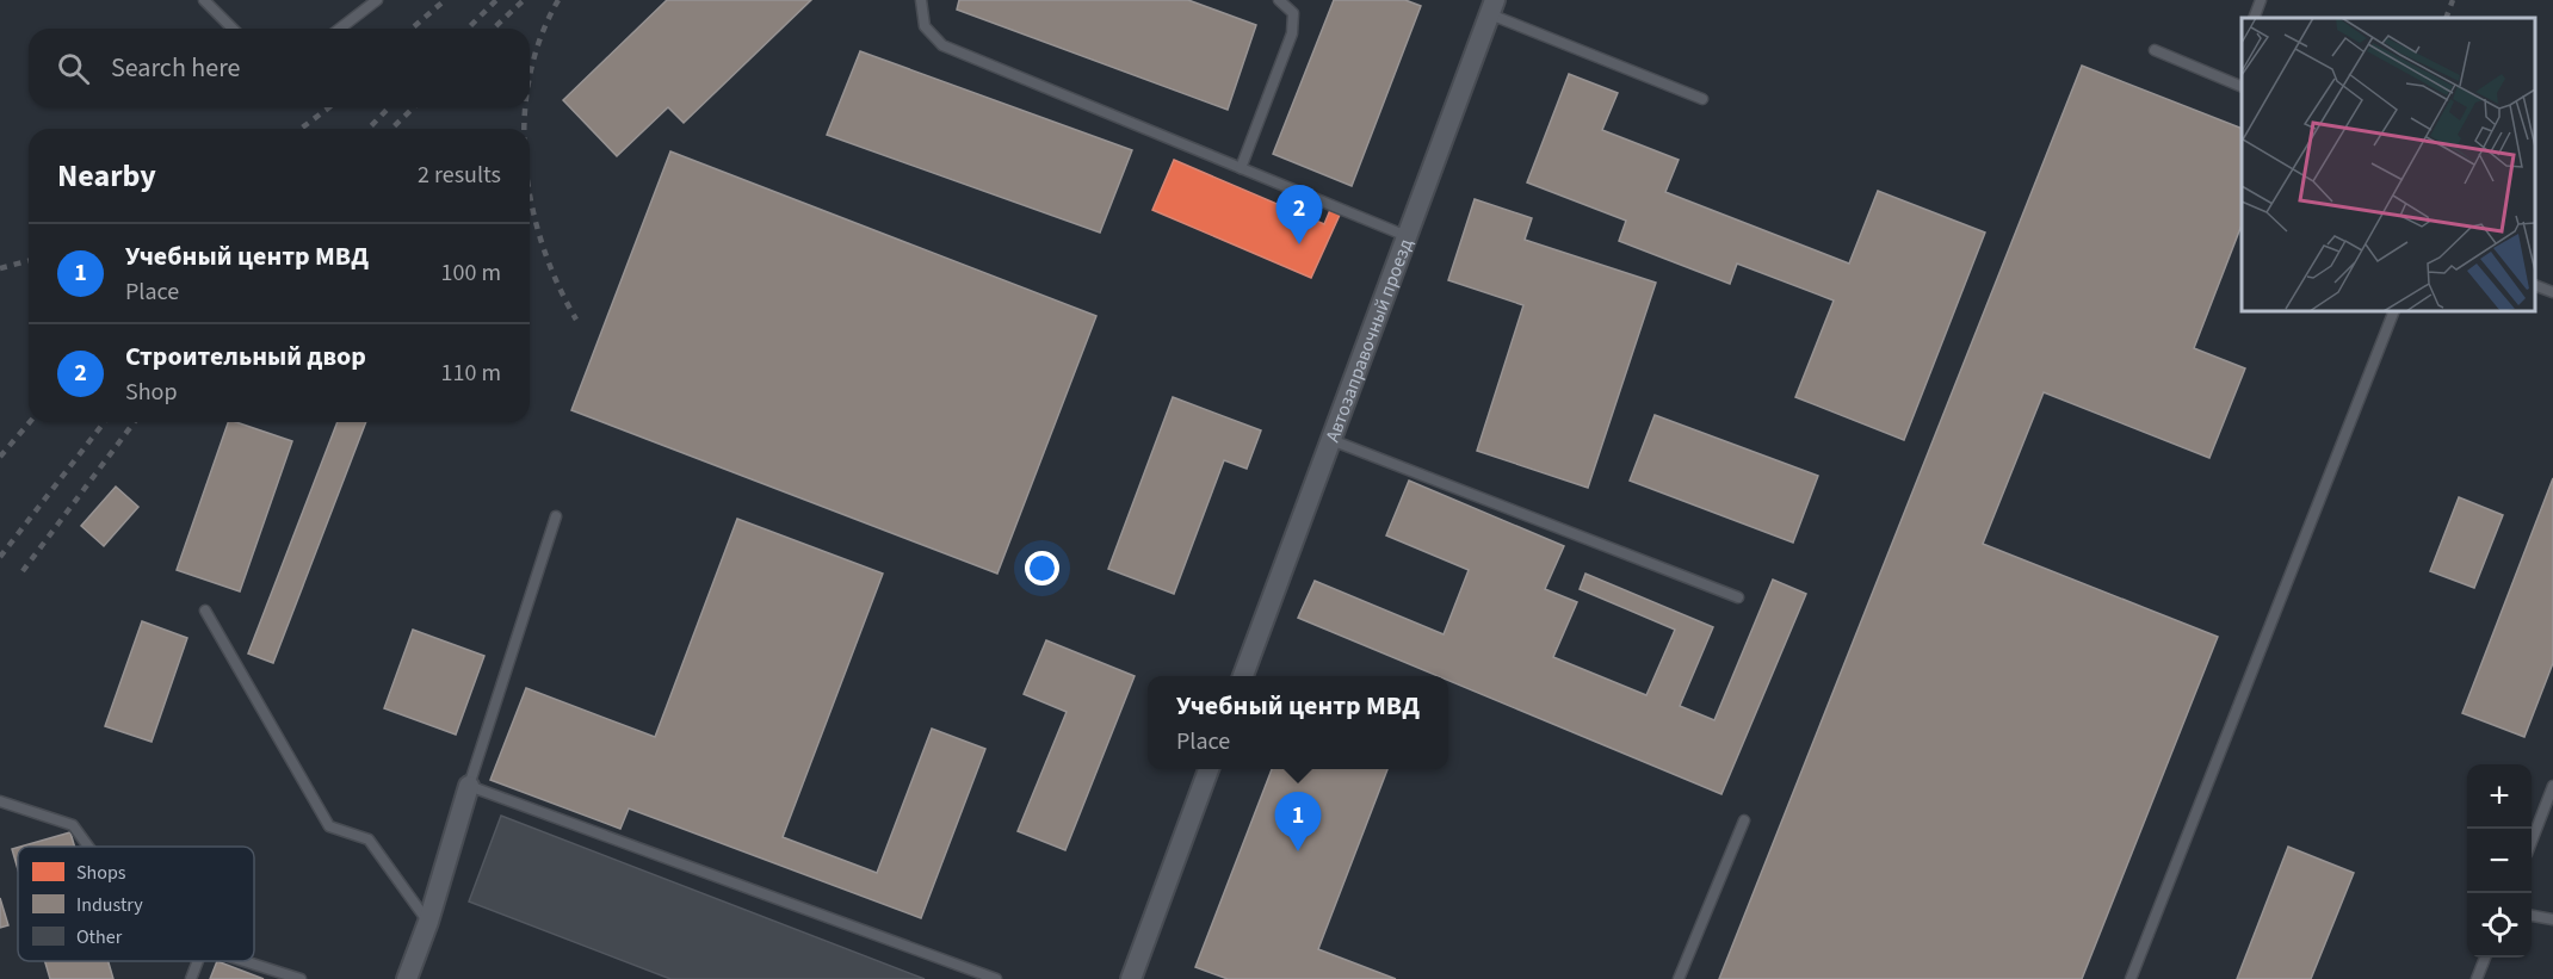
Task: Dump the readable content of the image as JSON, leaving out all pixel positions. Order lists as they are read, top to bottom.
{
  "streets": {
    "street": ["Автозаправочный проезд"]
  },
  "legend": ["Shops", "Industry", "Other"],
  "page": {
    "search": "Search here",
    "heading": ["Nearby", "2 results"],
    "pins": ["2", "1"],
    "list": [
      {
        "mark": "1",
        "name": "Учебный центр МВД",
        "note": "Place",
        "value": "100 m"
      },
      {
        "mark": "2",
        "name": "Строительный двор",
        "note": "Shop",
        "value": "110 m"
      }
    ],
    "popup": ["Учебный центр МВД", "Place"],
    "map_buttons": ["+", "−"]
  }
}
